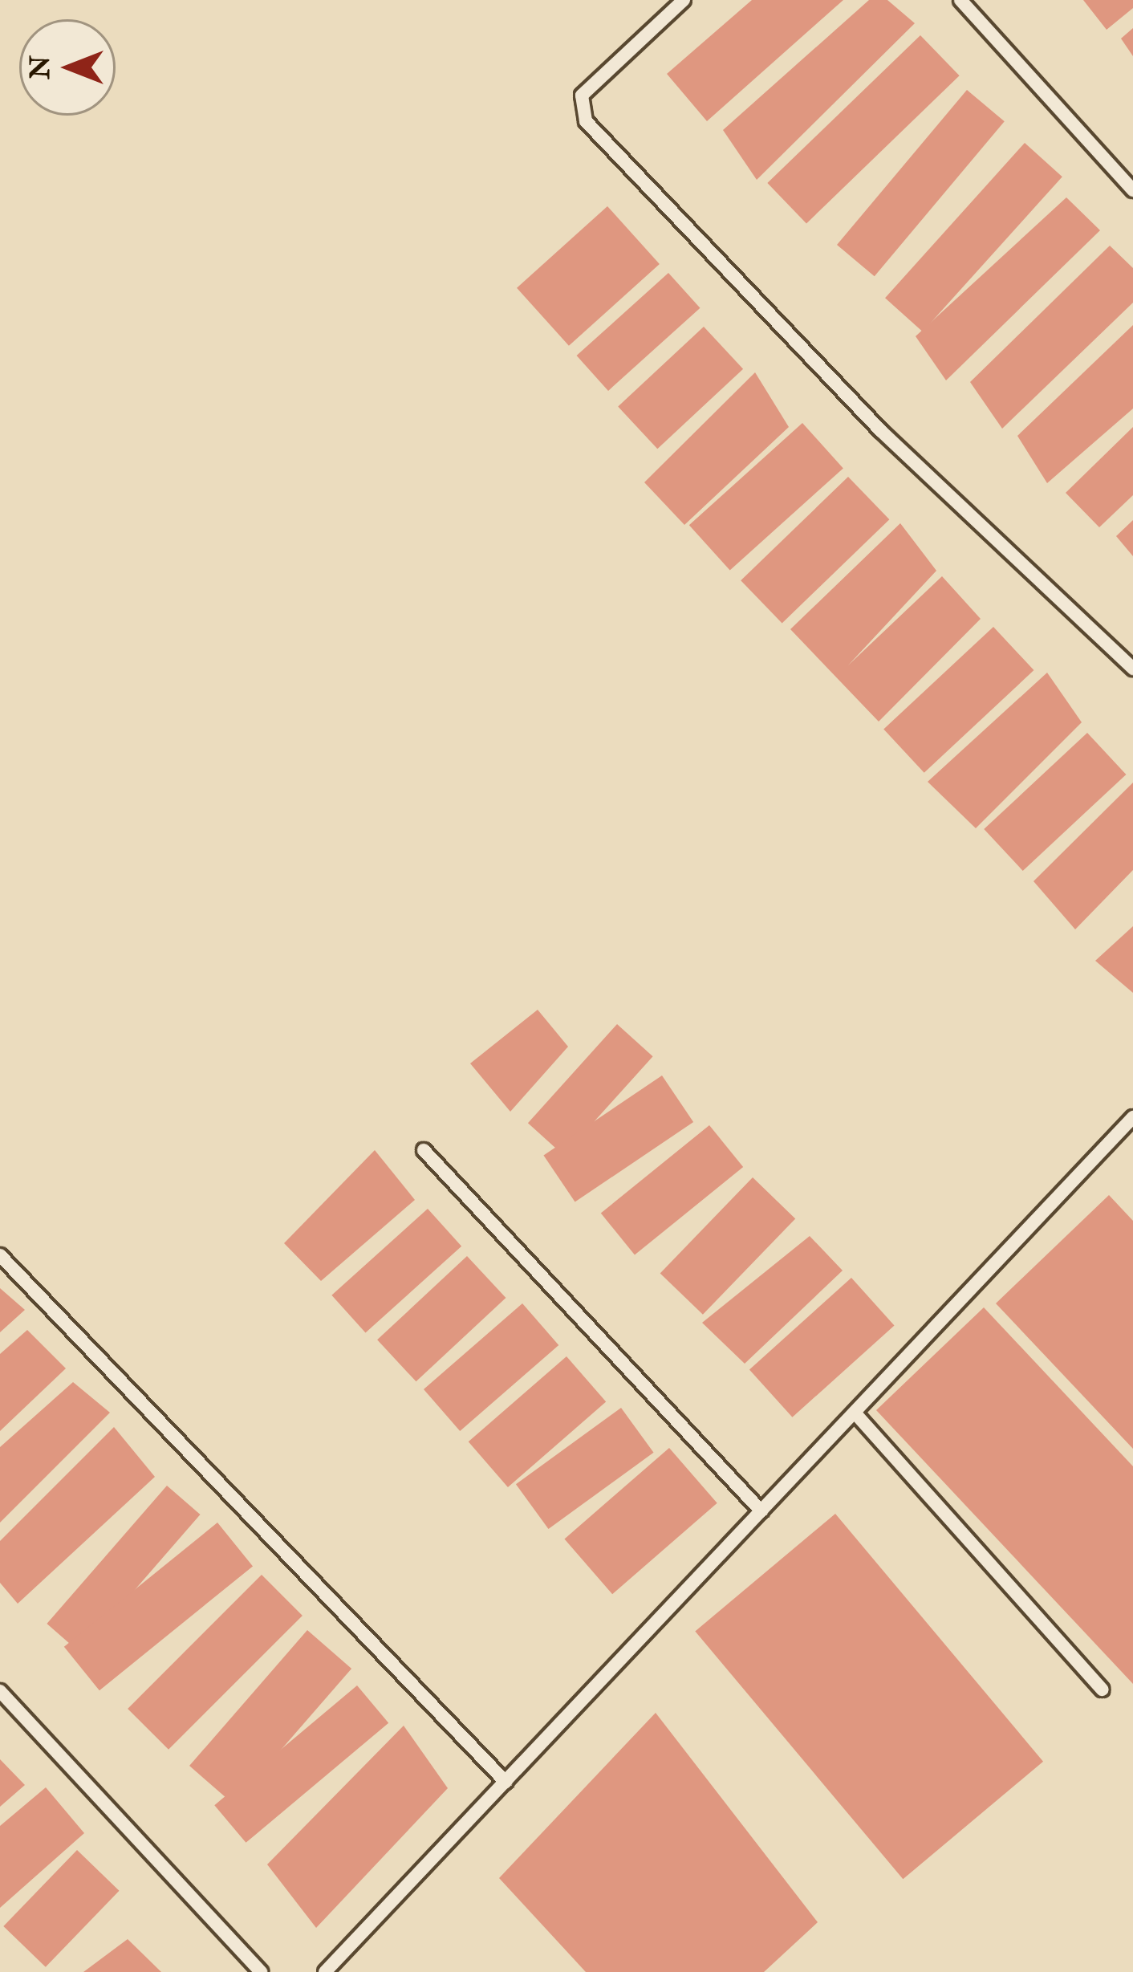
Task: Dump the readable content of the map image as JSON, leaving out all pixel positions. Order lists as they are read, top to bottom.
{
  "north": "left"
}
